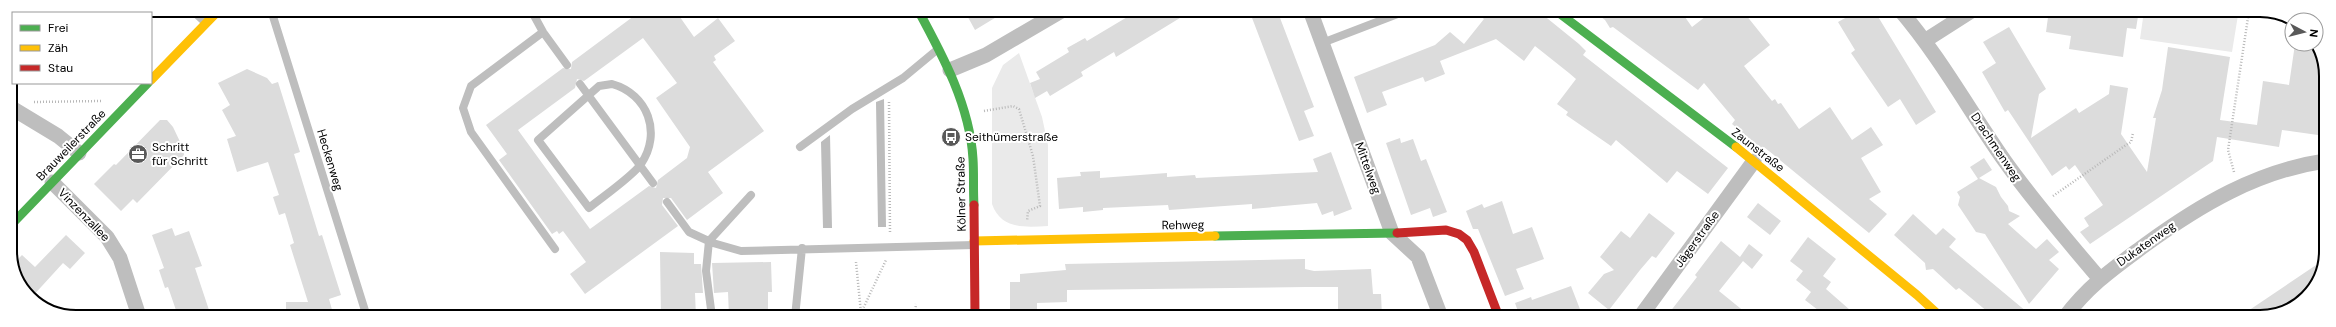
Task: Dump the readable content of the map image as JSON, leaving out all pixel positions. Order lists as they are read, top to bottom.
{
  "streets": {
    "street": [
      "Brauweilerstraße",
      "Drachmenweg",
      "Zaunstraße",
      "Mittelweg",
      "Kölner Straße",
      "Vinzenzallee",
      "Rehweg",
      "Jägerstraße",
      "Dukatenweg"
    ],
    "lane": ["Heckenweg"]
  },
  "crossings": [
    ["Brauweilerstraße", "Vinzenzallee"],
    ["Drachmenweg", "Dukatenweg"],
    ["Zaunstraße", "Jägerstraße"],
    ["Mittelweg", "Rehweg"],
    ["Kölner Straße", "Rehweg"]
  ],
  "places": {
    "bus stop": ["Seithümerstraße"],
    "office": ["Schritt für Schritt"]
  },
  "legend": ["Frei", "Zäh", "Stau"],
  "north": "right"
}
